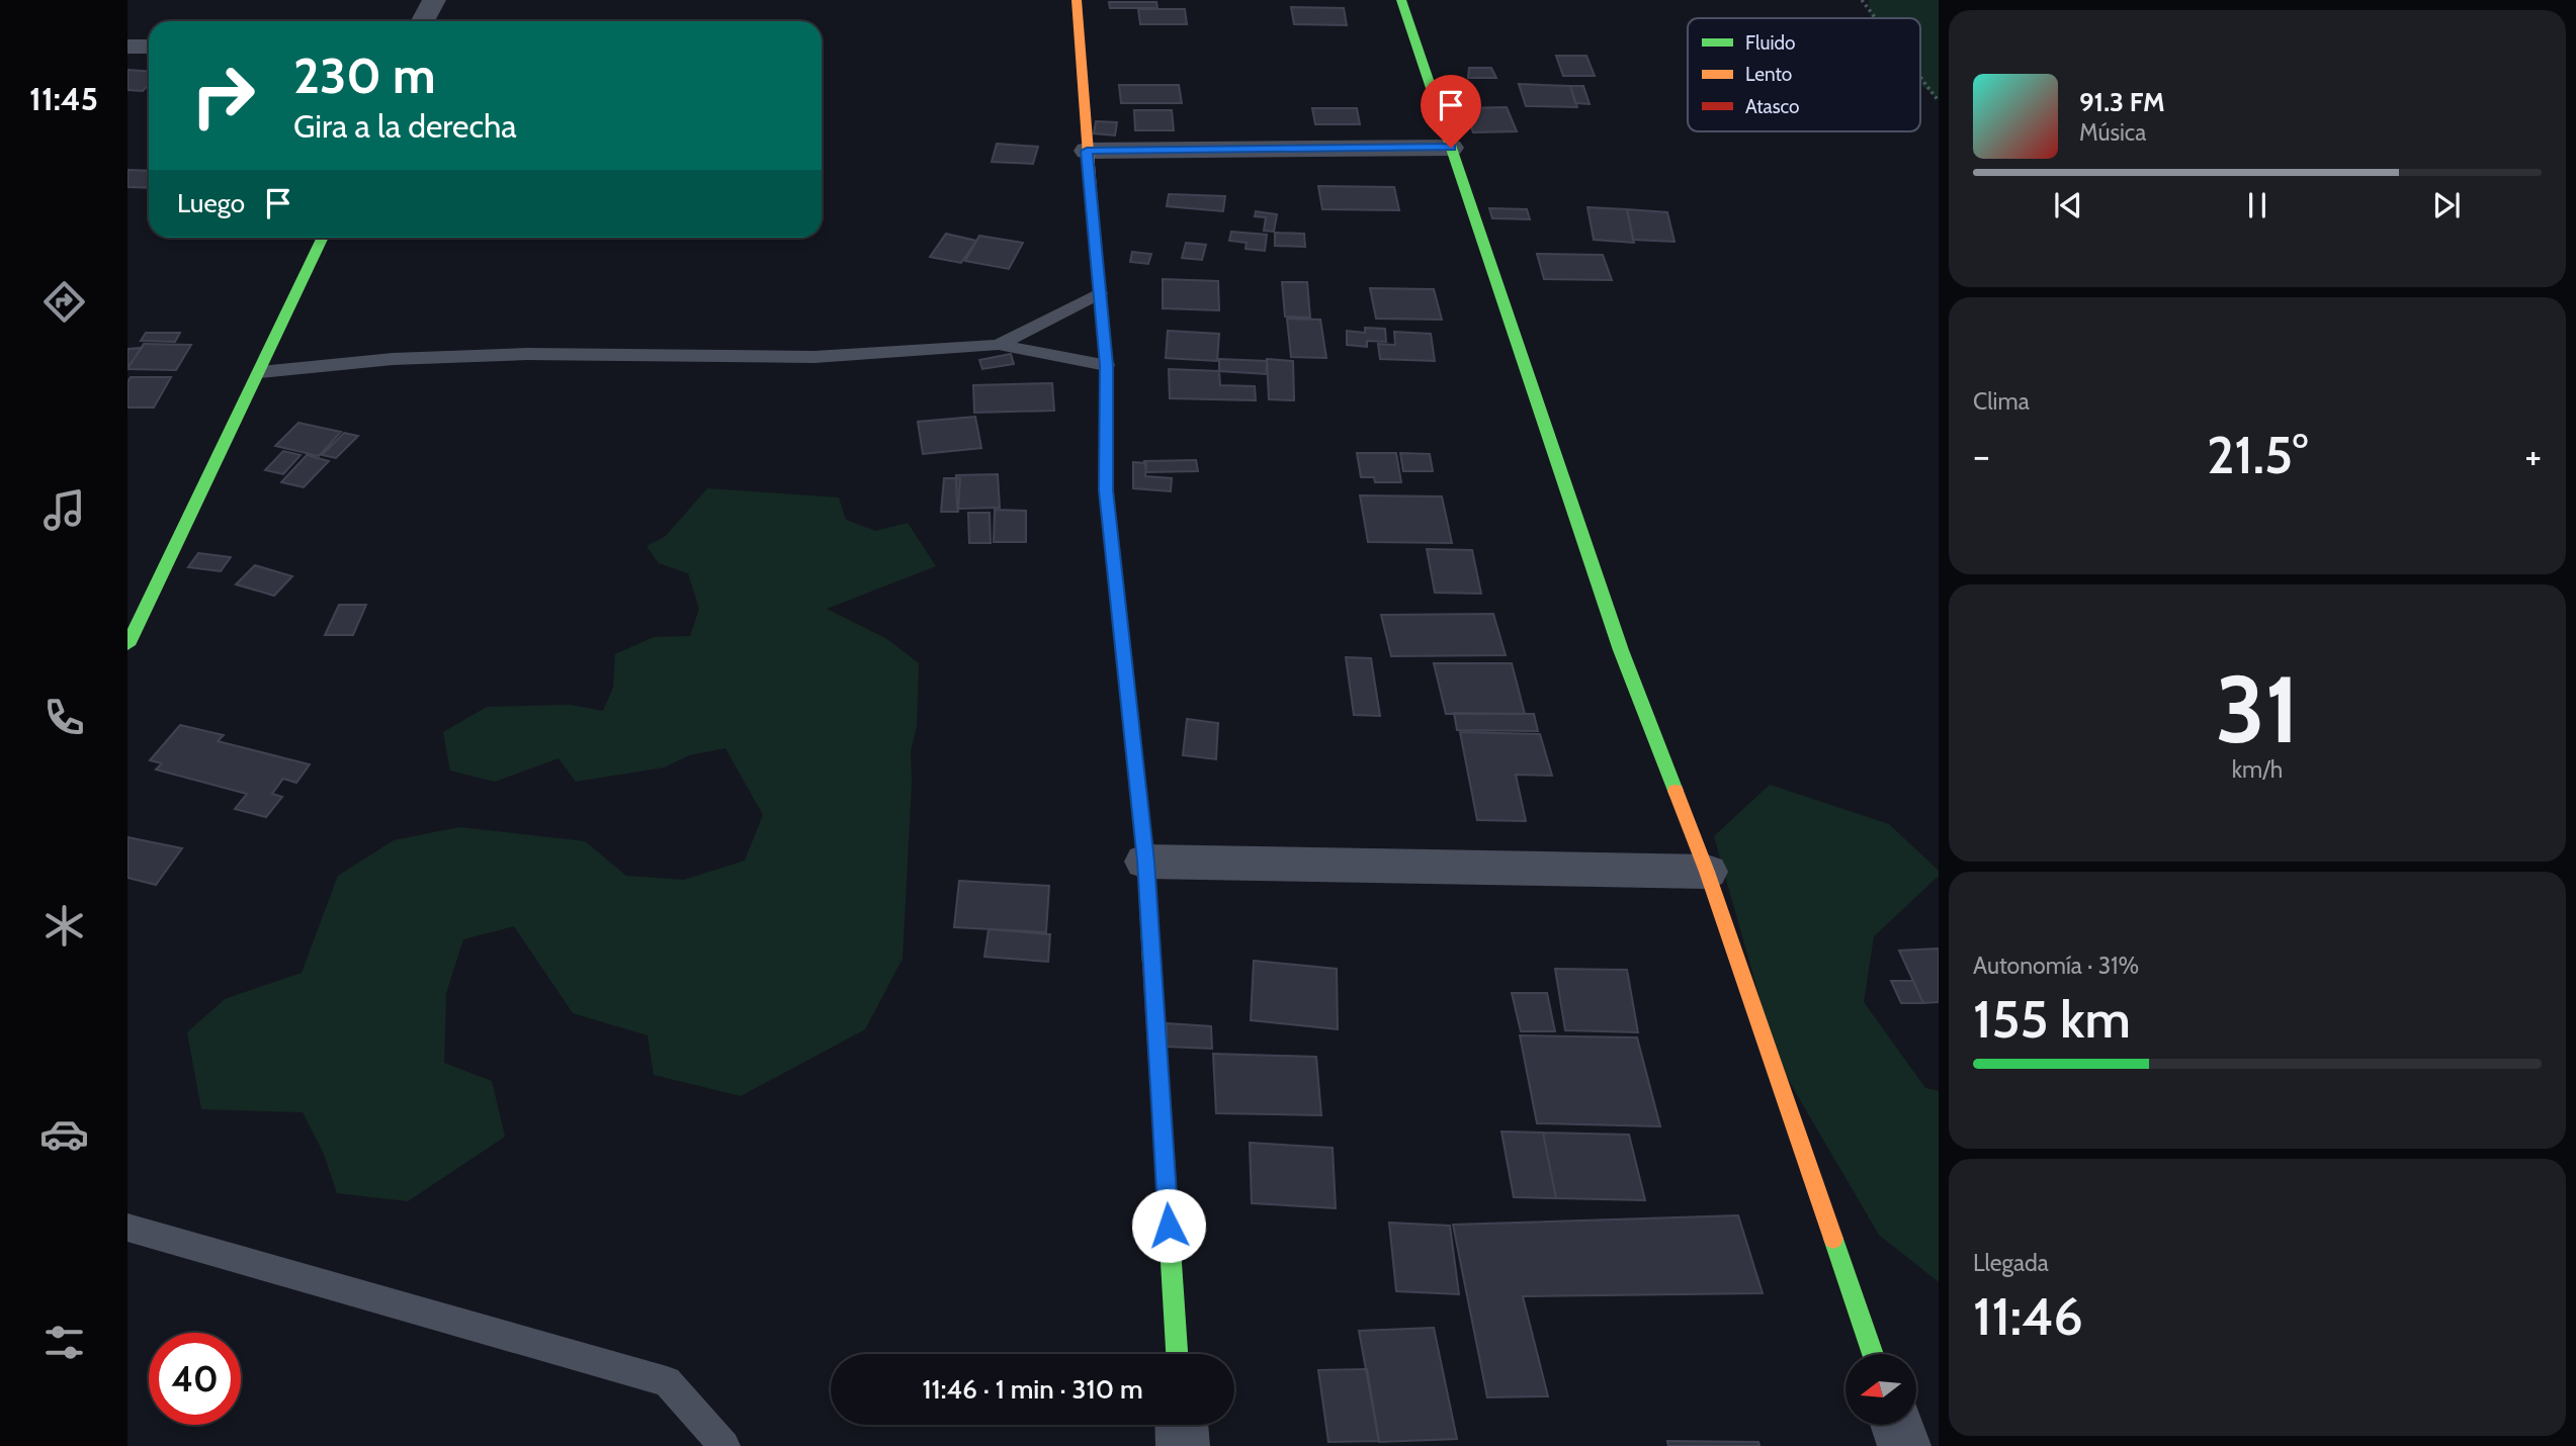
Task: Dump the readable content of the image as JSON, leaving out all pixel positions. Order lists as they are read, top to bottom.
{
  "legend": ["Fluido", "Lento", "Atasco"],
  "north": "left",
  "page": {
    "tabs": "11:45",
    "turn": ["230 m", "Gira a la derecha"],
    "song": ["91.3 FM", "Música"],
    "then": "Luego",
    "tile": [
      "Clima",
      ["31", "km/h"],
      ["Autonomía · 31%", "155 km"],
      ["Llegada", "11:46"]
    ],
    "heat": ["−", "21.5°", "+"],
    "limit": "40",
    "trip": "11:46 · 1 min · 310 m"
  }
}
